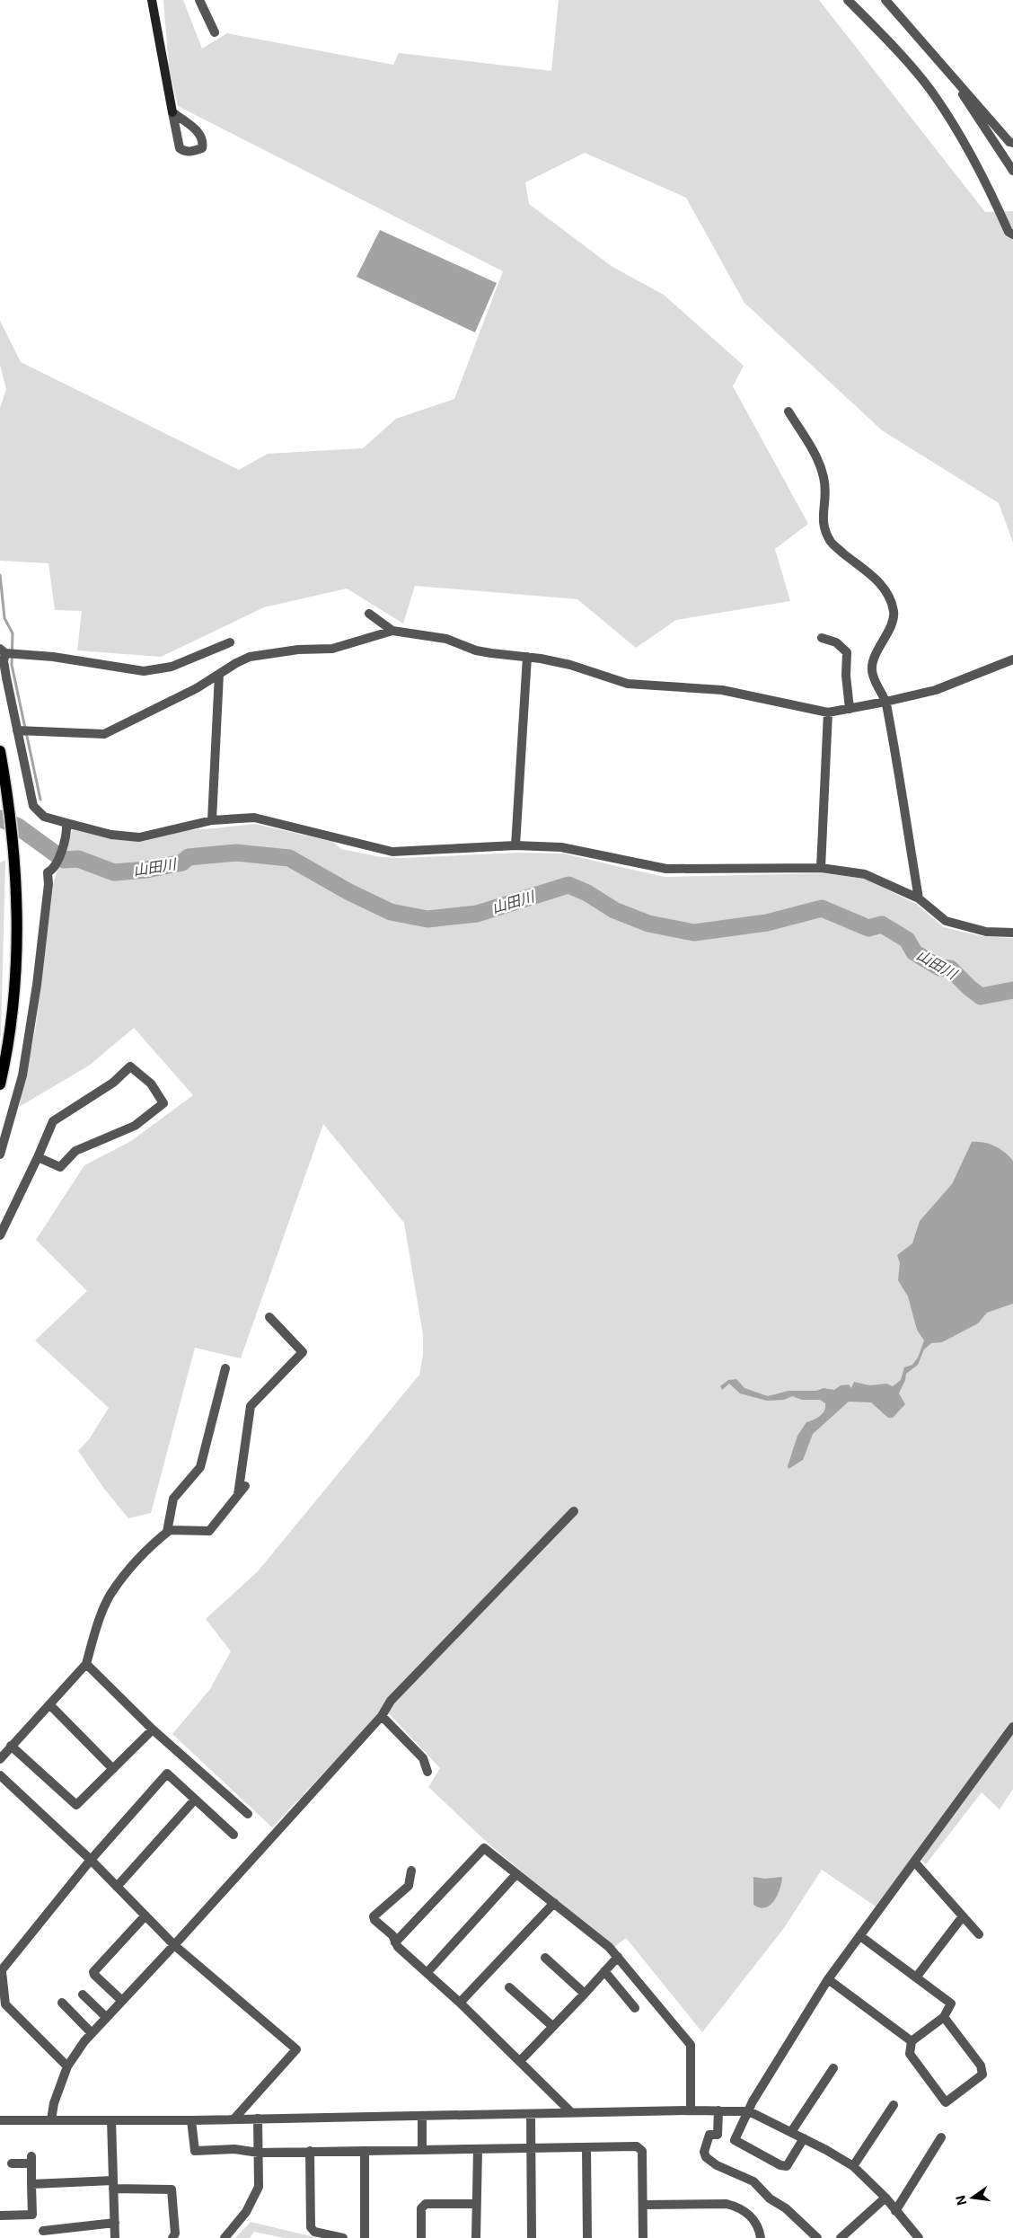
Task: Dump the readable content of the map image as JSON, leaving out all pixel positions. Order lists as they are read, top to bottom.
{
  "water": ["山田川"],
  "north": "left"
}
